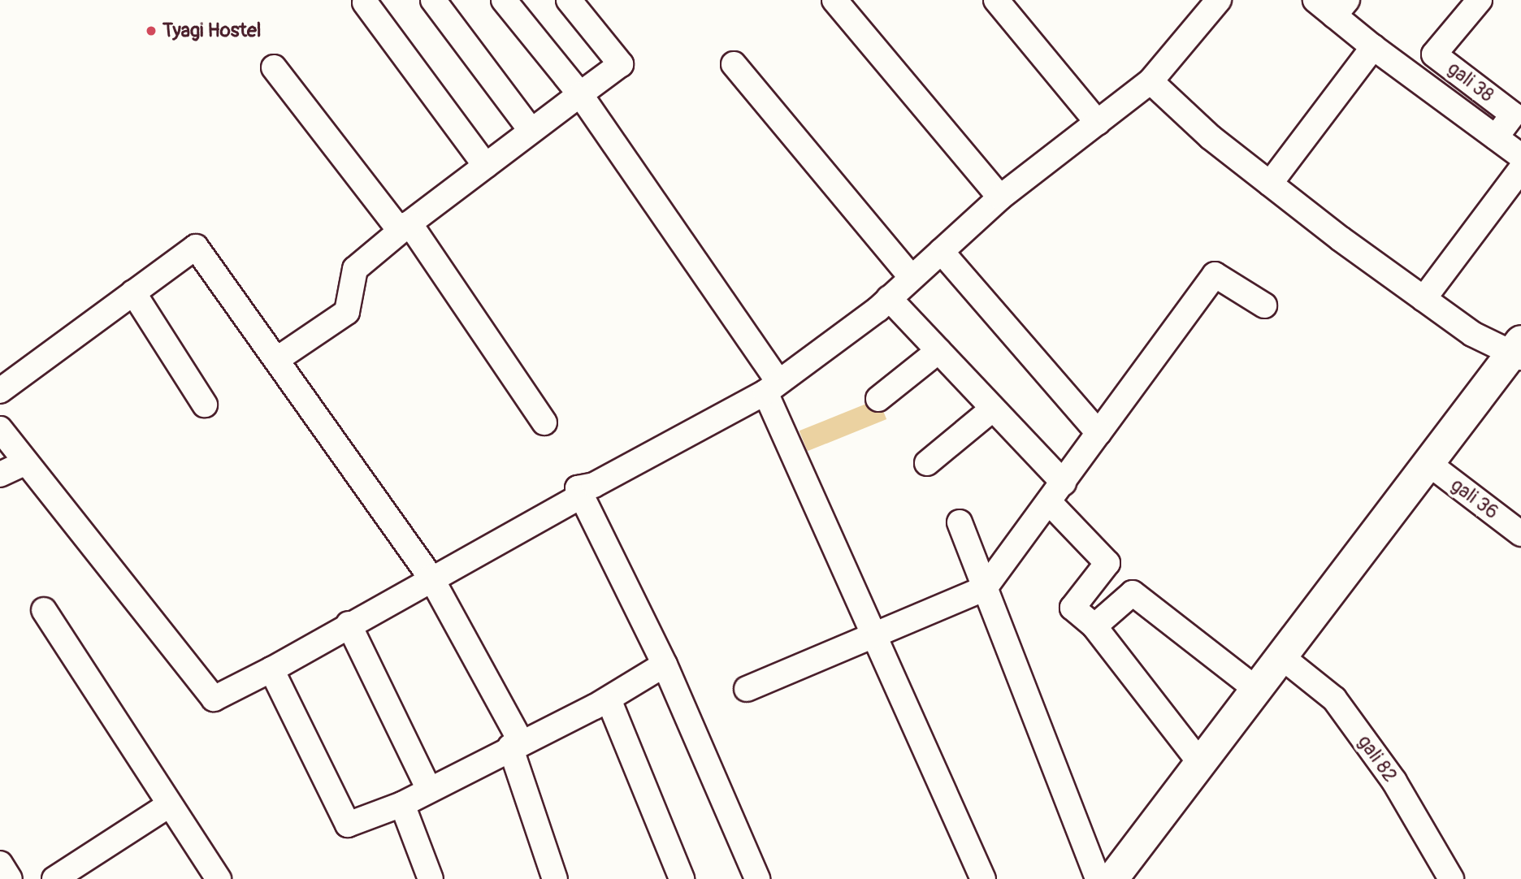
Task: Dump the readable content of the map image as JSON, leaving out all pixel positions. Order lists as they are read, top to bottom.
{
  "streets": {
    "street": ["gali 38", "gali 36", "gali 82"]
  },
  "places": ["Tyagi Hostel"]
}
